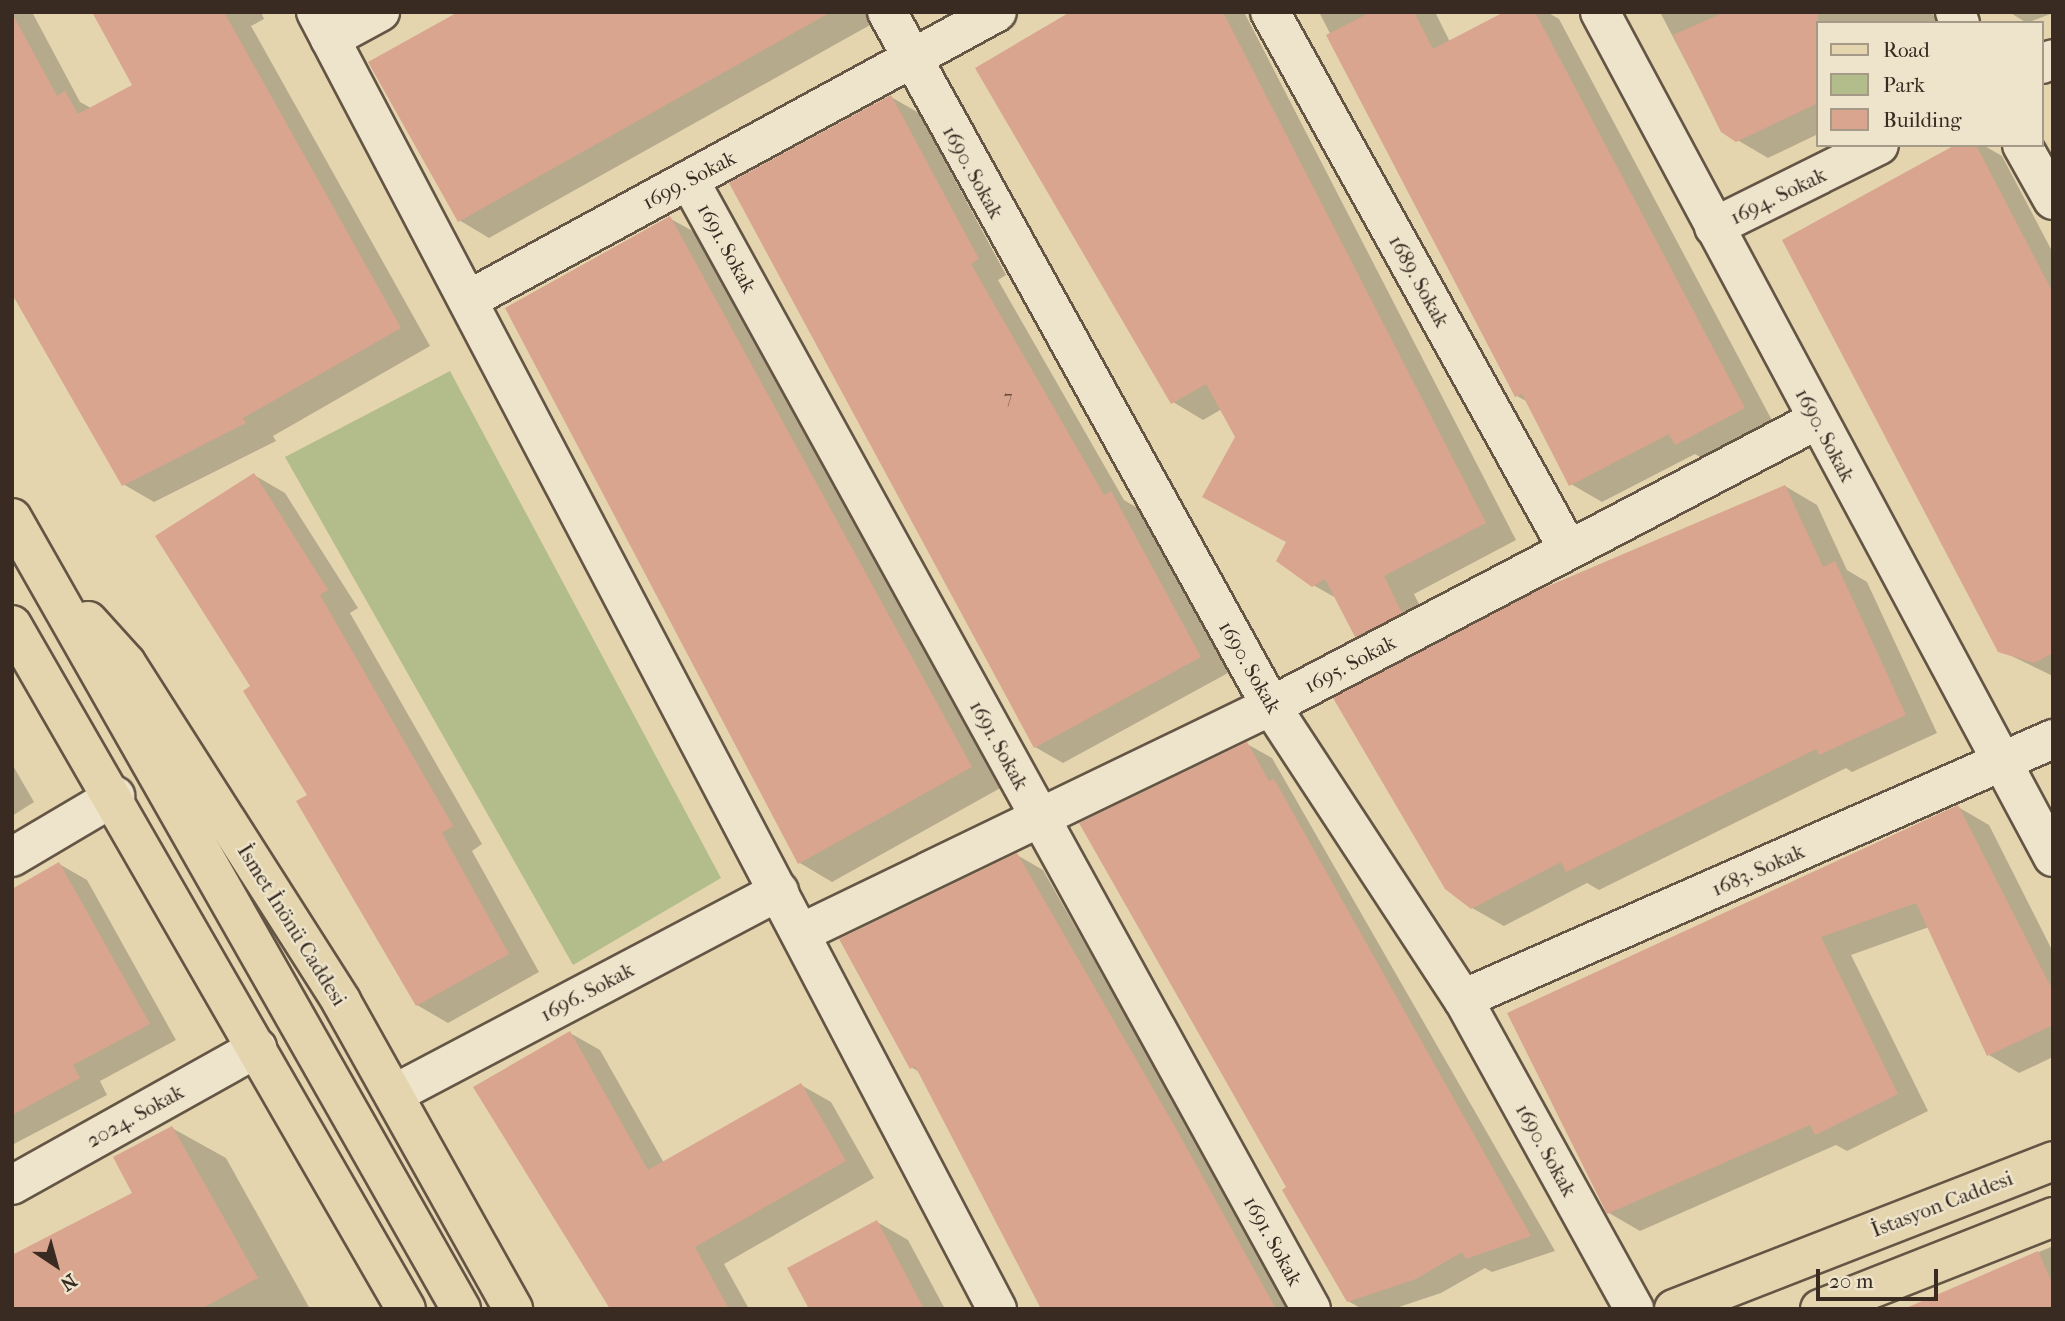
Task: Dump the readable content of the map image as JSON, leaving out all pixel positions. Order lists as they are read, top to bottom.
{
  "streets": {
    "main road": ["İsmet İnönü Caddesi", "İstasyon Caddesi"],
    "street": [
      "1690. Sokak",
      "1699. Sokak",
      "1694. Sokak",
      "1691. Sokak",
      "1689. Sokak",
      "1695. Sokak",
      "1683. Sokak",
      "1696. Sokak",
      "2024. Sokak"
    ]
  },
  "crossings": [
    ["1690. Sokak", "1699. Sokak"],
    ["1690. Sokak", "1694. Sokak"],
    ["1690. Sokak", "1695. Sokak"],
    ["1690. Sokak", "1683. Sokak"],
    ["1699. Sokak", "1691. Sokak"],
    ["1691. Sokak", "1695. Sokak"],
    ["1689. Sokak", "1695. Sokak"],
    ["İsmet İnönü Caddesi", "1696. Sokak"]
  ],
  "house_numbers": ["7"],
  "legend": ["Road", "Park", "Building"],
  "scale_bar": "20 m",
  "north": "bottom right"
}
